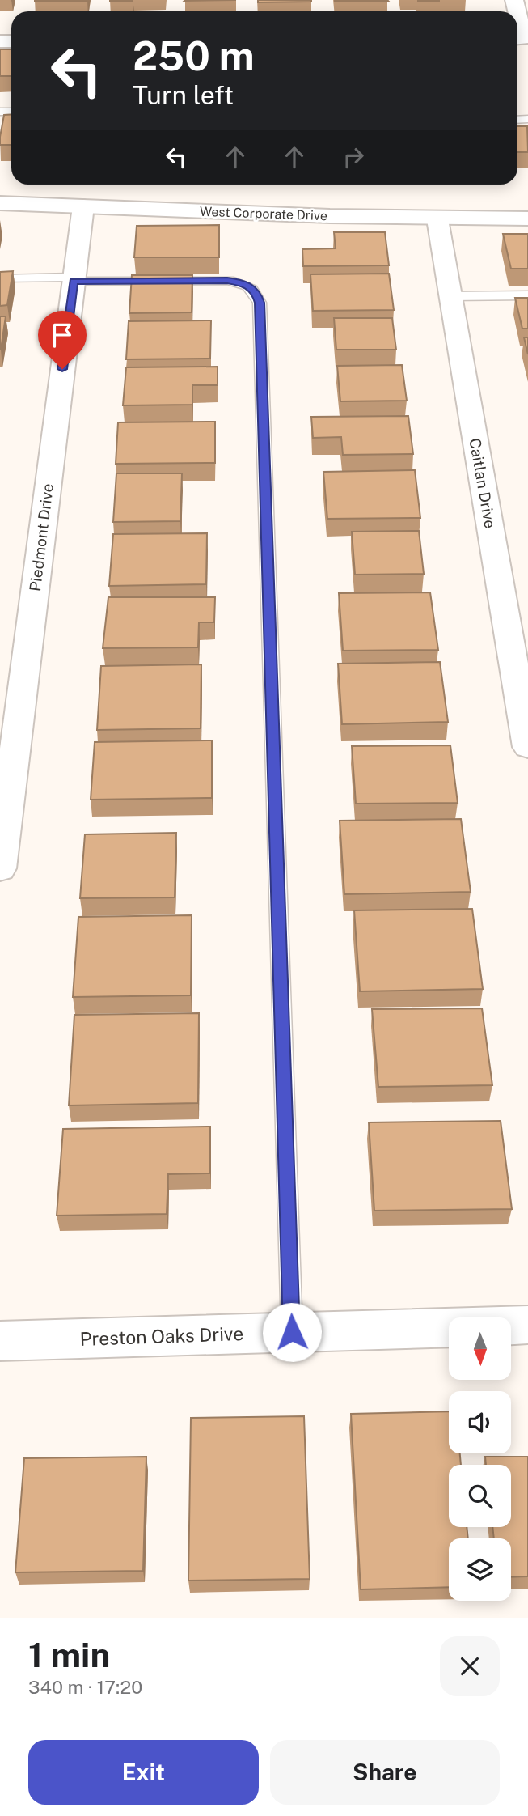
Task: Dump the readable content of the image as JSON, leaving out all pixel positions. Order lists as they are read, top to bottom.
{
  "streets": {
    "street": [
      "West Corporate Drive",
      "Caitlan Drive",
      "Piedmont Drive",
      "Preston Oaks Drive"
    ]
  },
  "crossings": [
    ["West Corporate Drive", "Caitlan Drive"],
    ["West Corporate Drive", "Piedmont Drive"]
  ],
  "north": "bottom",
  "page": {
    "turn": ["250 m", "Turn left"],
    "heading": ["1 min", "340 m · 17:20"],
    "buttons": ["Exit", "Share"]
  }
}
